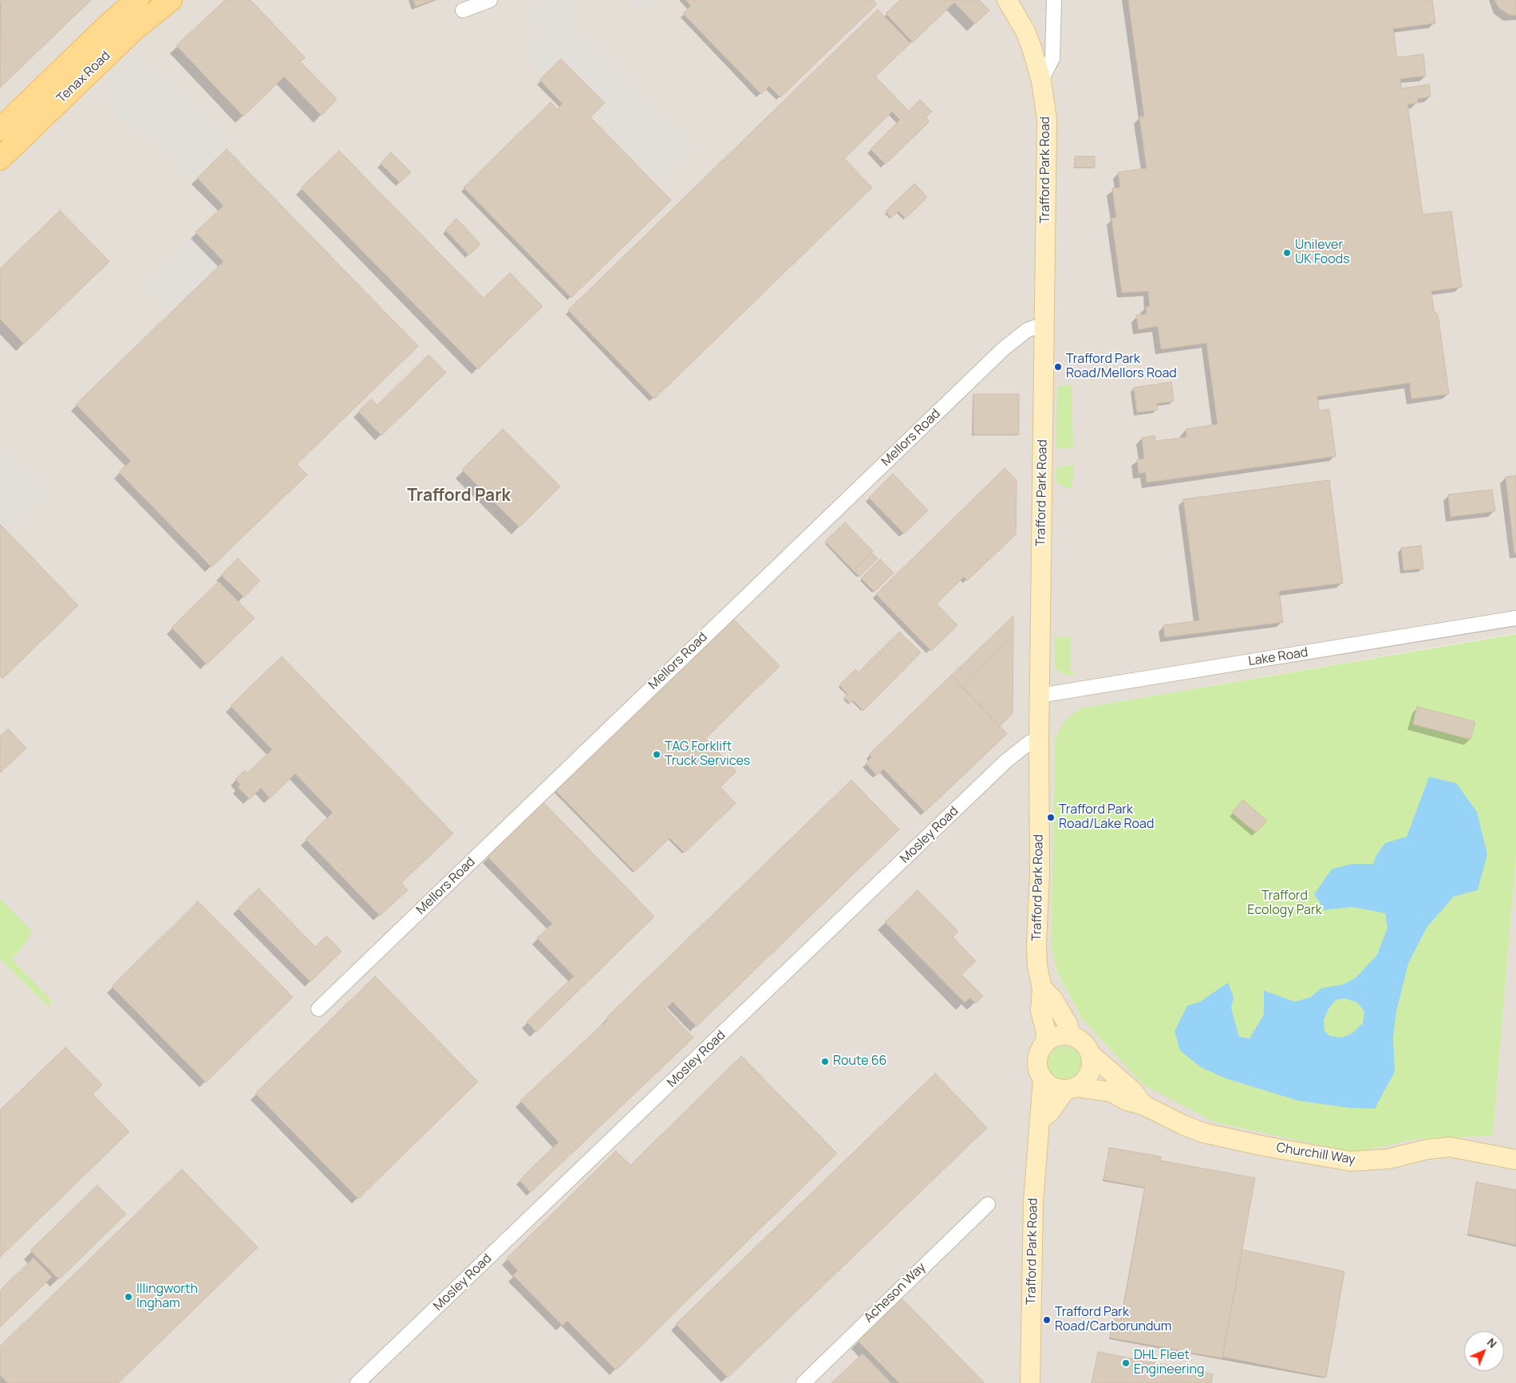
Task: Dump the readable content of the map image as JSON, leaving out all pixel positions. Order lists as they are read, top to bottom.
{
  "streets": {
    "main road": ["Tenax Road"],
    "street": [
      "Trafford Park Road",
      "Mellors Road",
      "Lake Road",
      "Mosley Road",
      "Churchill Way",
      "Acheson Way"
    ]
  },
  "crossings": [
    ["Trafford Park Road", "Mellors Road"],
    ["Trafford Park Road", "Lake Road"],
    ["Trafford Park Road", "Mosley Road"],
    ["Trafford Park Road", "Churchill Way"]
  ],
  "districts": ["Trafford Park"],
  "parks": ["Trafford Ecology Park"],
  "places": [
    "Unilever UK Foods",
    "Trafford Park Road/Mellors Road",
    "TAG Forklift Truck Services",
    "Trafford Park Road/Lake Road",
    "Route 66",
    "Illingworth Ingham",
    "Trafford Park Road/Carborundum",
    "DHL Fleet Engineering"
  ],
  "north": "top right"
}
